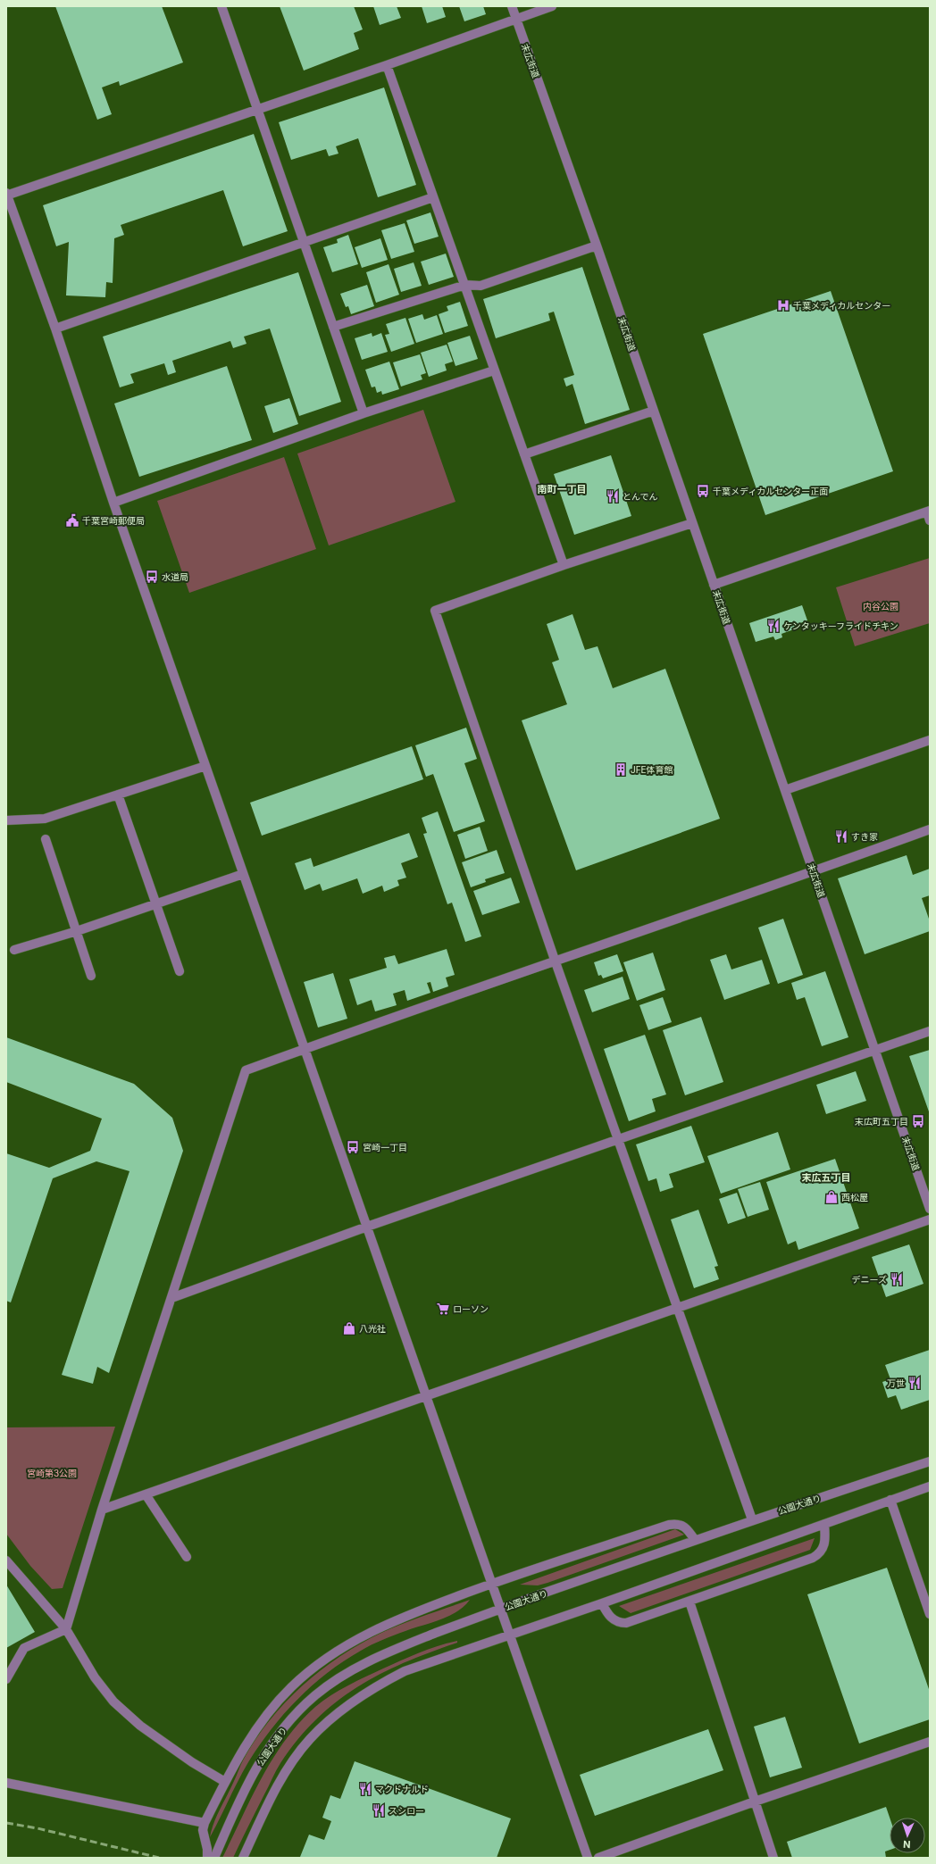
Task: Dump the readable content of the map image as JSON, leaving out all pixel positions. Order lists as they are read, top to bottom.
{
  "streets": {
    "street": ["末広街道", "公園大通り"]
  },
  "districts": ["南町一丁目", "末広五丁目"],
  "parks": ["内谷公園", "宮崎第3公園"],
  "places": {
    "hospital": ["千葉メディカルセンター"],
    "bus stop": [
      "千葉メディカルセンター正面",
      "水道局",
      "末広町五丁目",
      "宮崎一丁目"
    ],
    "restaurant": [
      "とんでん",
      "ケンタッキーフライドチキン",
      "すき家",
      "デニーズ",
      "万世",
      "マクドナルド",
      "スシロー"
    ],
    "public building": ["千葉宮崎郵便局"],
    "building": ["JFE体育館"],
    "shop": ["西松屋", "八光社"],
    "supermarket": ["ローソン"]
  },
  "north": "bottom"
}
